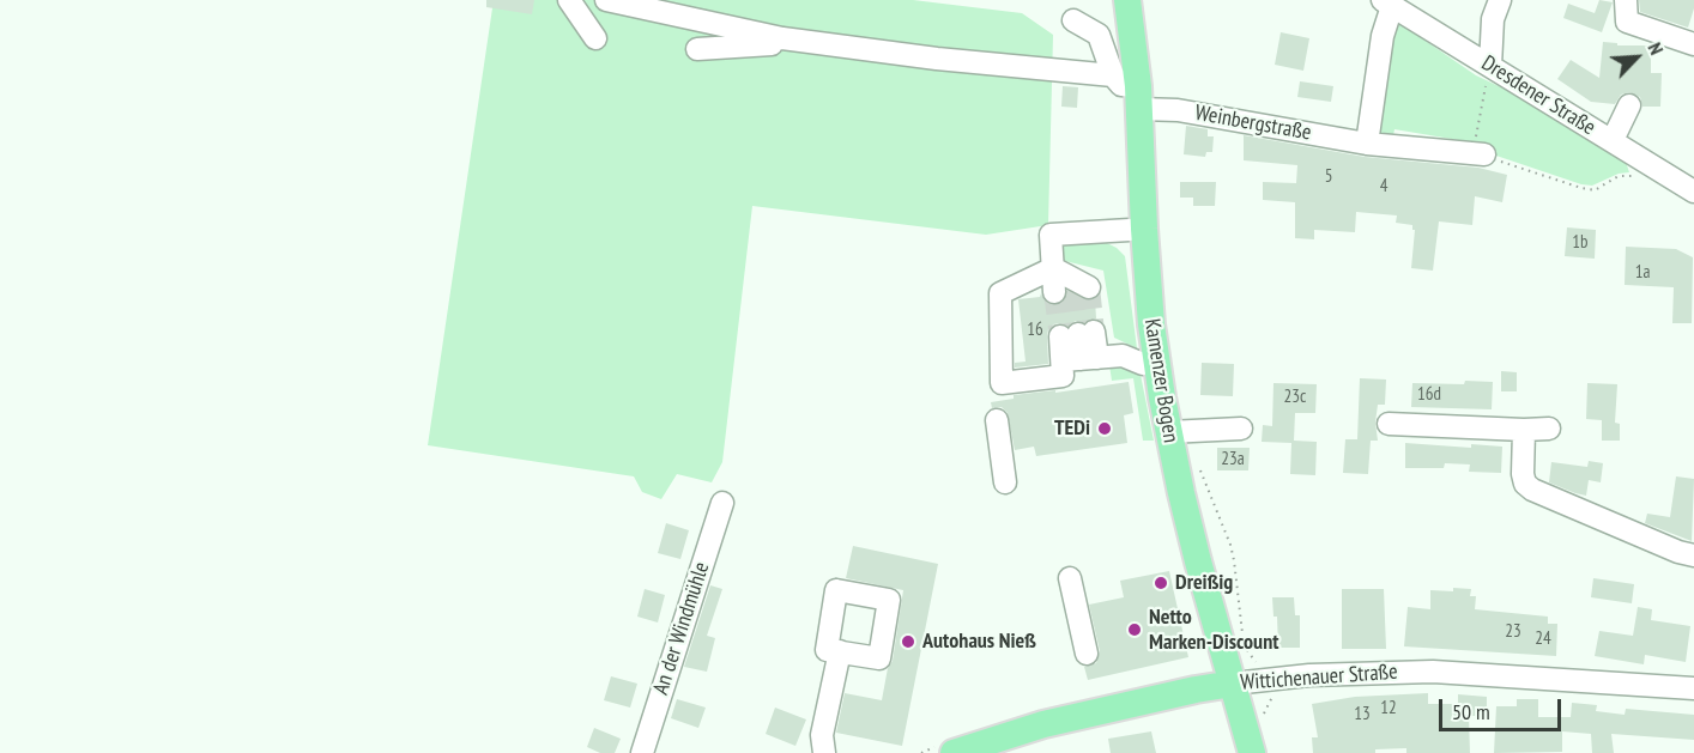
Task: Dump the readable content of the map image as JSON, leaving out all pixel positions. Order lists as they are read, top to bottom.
{
  "streets": {
    "main road": ["Kamenzer Bogen", "Wittichenauer Straße"],
    "street": ["Dresdener Straße", "Weinbergstraße", "An der Windmühle"]
  },
  "crossings": [
    ["Weinbergstraße", "Kamenzer Bogen"],
    ["Kamenzer Bogen", "Wittichenauer Straße"]
  ],
  "places": [
    "TEDi",
    "Dreißig",
    "Netto Marken-Discount",
    "Autohaus Nieß"
  ],
  "house_numbers": [
    "5",
    "4",
    "1b",
    "1a",
    "16",
    "16d",
    "23c",
    "23a",
    "23",
    "24",
    "12",
    "13"
  ],
  "scale_bar": "50 m",
  "north": "top right"
}
